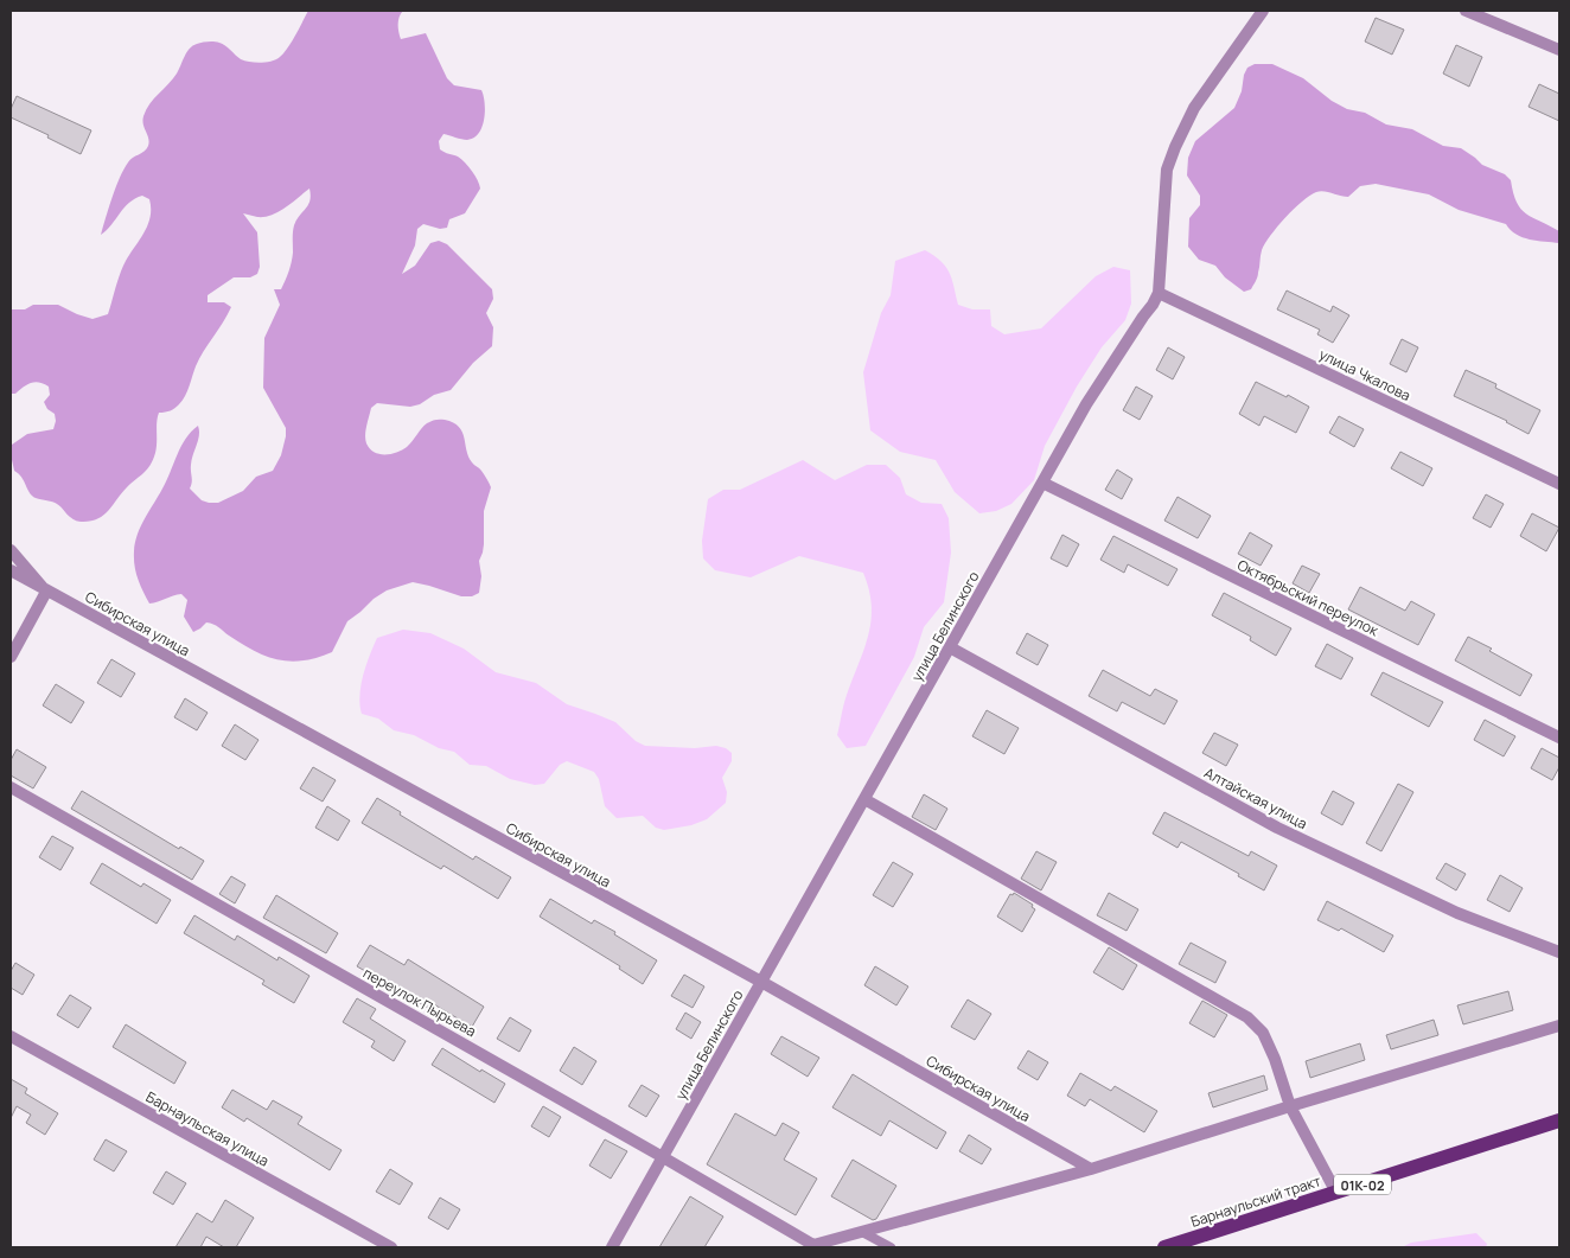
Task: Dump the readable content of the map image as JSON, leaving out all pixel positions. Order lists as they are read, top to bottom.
{
  "streets": {
    "main road": ["01К-02", "Барнаульский тракт"],
    "street": [
      "улица Чкалова",
      "Октябрьский переулок",
      "Сибирская улица",
      "улица Белинского",
      "Алтайская улица",
      "переулок Пырьева",
      "Барнаульская улица"
    ]
  },
  "crossings": [
    ["улица Чкалова", "улица Белинского"],
    ["Октябрьский переулок", "улица Белинского"],
    ["Сибирская улица", "улица Белинского"],
    ["улица Белинского", "Алтайская улица"],
    ["улица Белинского", "переулок Пырьева"]
  ]
}
